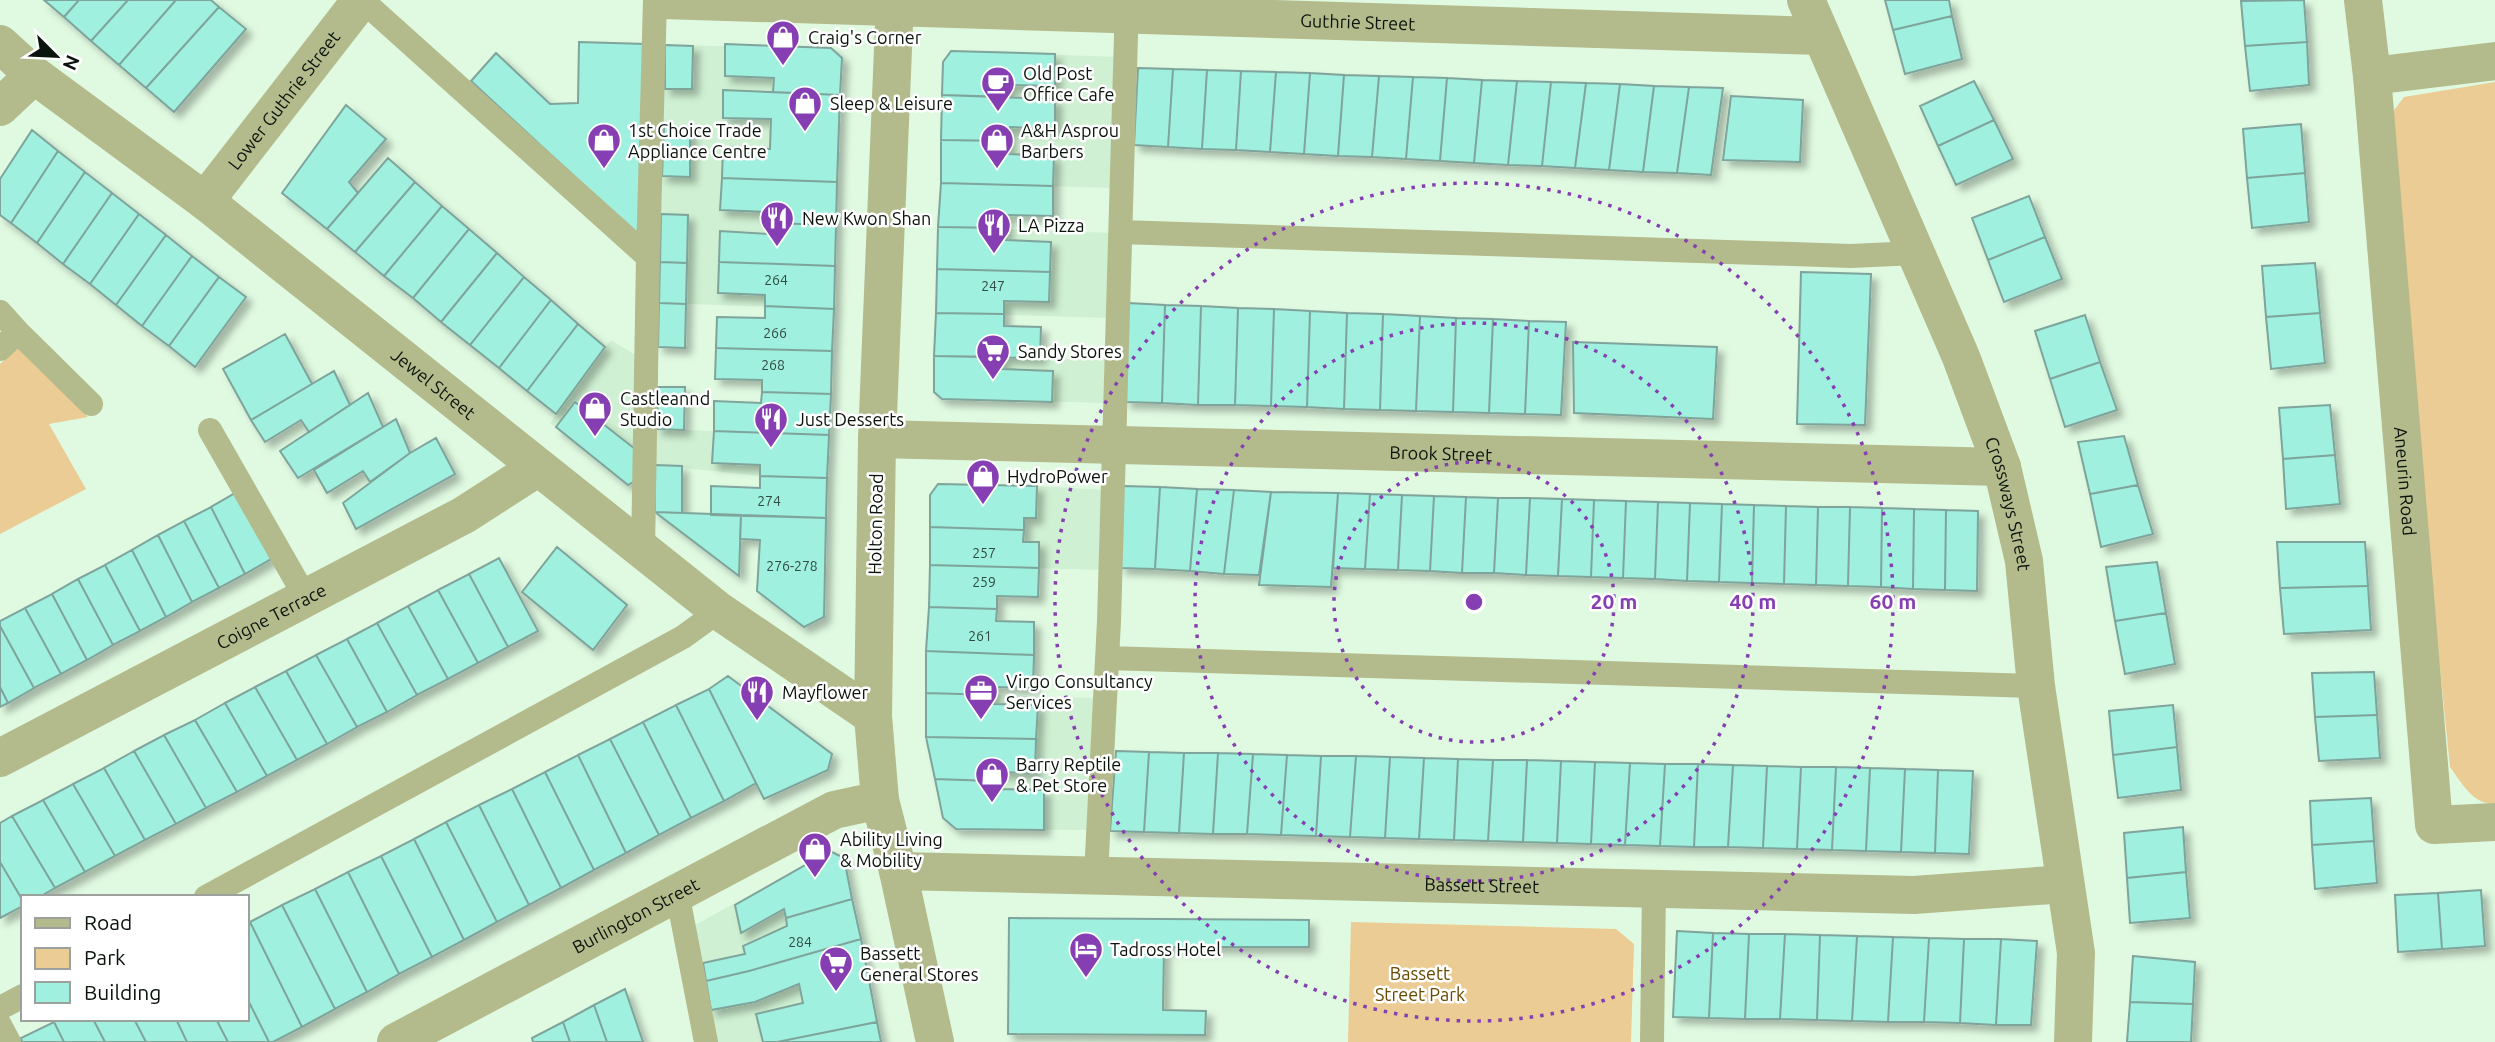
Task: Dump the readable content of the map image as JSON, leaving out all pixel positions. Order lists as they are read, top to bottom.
{
  "streets": {
    "street": [
      "Guthrie Street",
      "Lower Guthrie Street",
      "Jewel Street",
      "Brook Street",
      "Aneurin Road",
      "Crossways Street",
      "Holton Road",
      "Coigne Terrace",
      "Bassett Street",
      "Burlington Street"
    ]
  },
  "crossings": [
    ["Guthrie Street", "Crossways Street"],
    ["Guthrie Street", "Holton Road"],
    ["Lower Guthrie Street", "Jewel Street"],
    ["Jewel Street", "Holton Road"],
    ["Jewel Street", "Coigne Terrace"],
    ["Brook Street", "Crossways Street"],
    ["Brook Street", "Holton Road"],
    ["Crossways Street", "Bassett Street"],
    ["Holton Road", "Bassett Street"],
    ["Holton Road", "Burlington Street"]
  ],
  "parks": ["Bassett Street Park"],
  "places": {
    "shop": [
      "Craig's Corner",
      "Sleep & Leisure",
      "1st Choice Trade Appliance Centre",
      "A&H Asprou Barbers",
      "Castleannd Studio",
      "HydroPower",
      "Barry Reptile & Pet Store",
      "Ability Living & Mobility"
    ],
    "cafe": ["Old Post Office Cafe"],
    "restaurant": [
      "New Kwon Shan",
      "LA Pizza",
      "Just Desserts",
      "Mayflower"
    ],
    "supermarket": ["Sandy Stores", "Bassett General Stores"],
    "office": ["Virgo Consultancy Services"],
    "hotel": ["Tadross Hotel"]
  },
  "house_numbers": [
    "264",
    "247",
    "266",
    "268",
    "274",
    "257",
    "276-278",
    "259",
    "261",
    "284"
  ],
  "legend": ["Road", "Park", "Building"],
  "north": "bottom right",
  "rings": ["20 m", "40 m", "60 m"]
}
